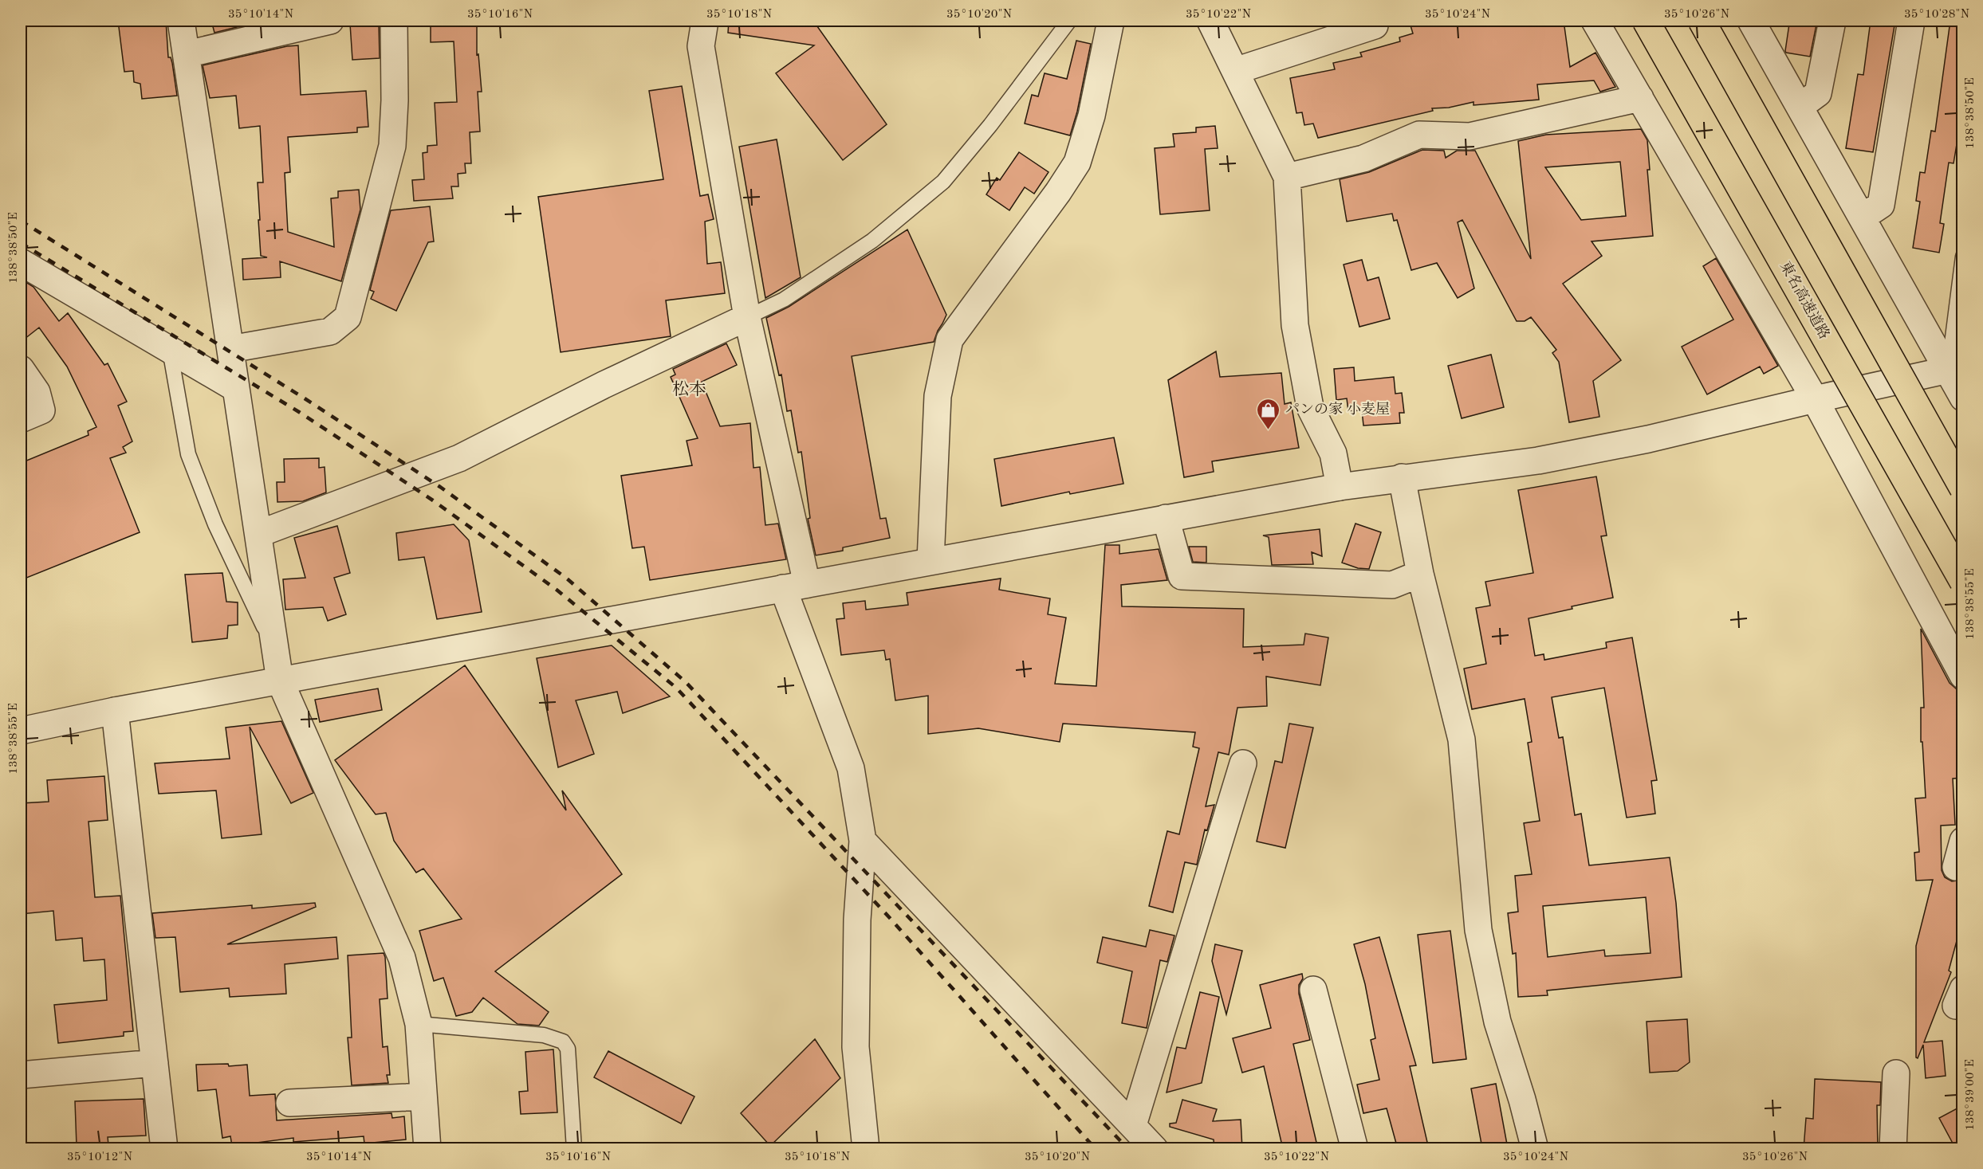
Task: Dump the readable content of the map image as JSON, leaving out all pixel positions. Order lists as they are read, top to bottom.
{
  "streets": {
    "highway": ["東名高速道路"]
  },
  "districts": ["松本"],
  "places": {
    "shop": ["パンの家 小麦屋"]
  },
  "coordinates": [
    "35°10'14\"N",
    "35°10'16\"N",
    "35°10'18\"N",
    "35°10'20\"N",
    "35°10'22\"N",
    "35°10'24\"N",
    "35°10'26\"N",
    "35°10'28\"N",
    "138°38'50\"E",
    "138°38'55\"E",
    "138°39'00\"E",
    "35°10'12\"N"
  ]
}
